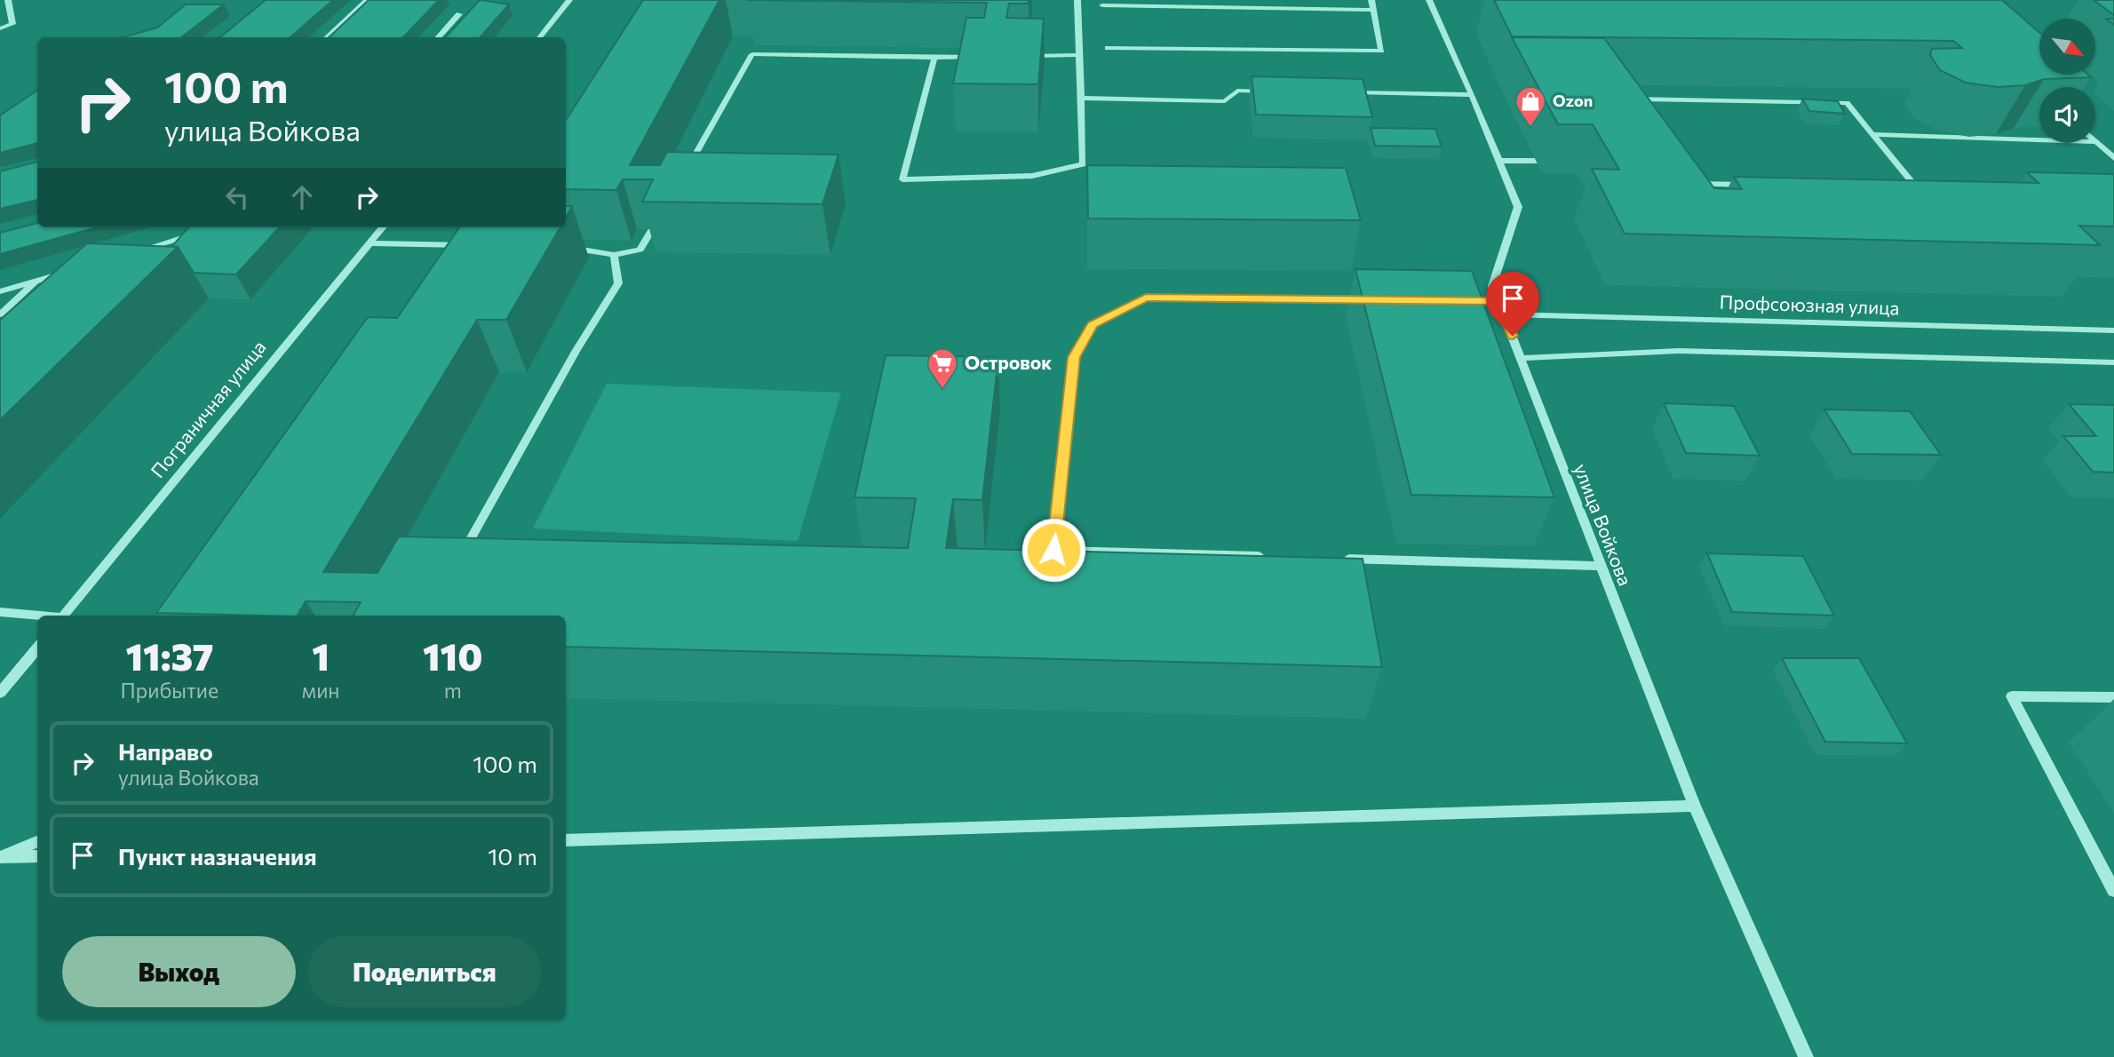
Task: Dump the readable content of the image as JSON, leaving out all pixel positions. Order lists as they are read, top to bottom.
{
  "streets": {
    "street": ["Профсоюзная улица", "Пограничная улица", "улица Войкова"]
  },
  "crossings": [
    ["Профсоюзная улица", "улица Войкова"]
  ],
  "places": {
    "shop": ["Ozon"],
    "supermarket": ["Островок"]
  },
  "north": "bottom right",
  "page": {
    "turn": ["100 m", "улица Войкова"],
    "eta": [
      "11:37",
      "Прибытие",
      "1",
      "мин",
      "110",
      "m"
    ],
    "list": [
      {
        "name": "Направо",
        "note": "улица Войкова",
        "value": "100 m"
      },
      {
        "name": "Пункт назначения",
        "value": "10 m"
      }
    ],
    "buttons": ["Выход", "Поделиться"]
  }
}
